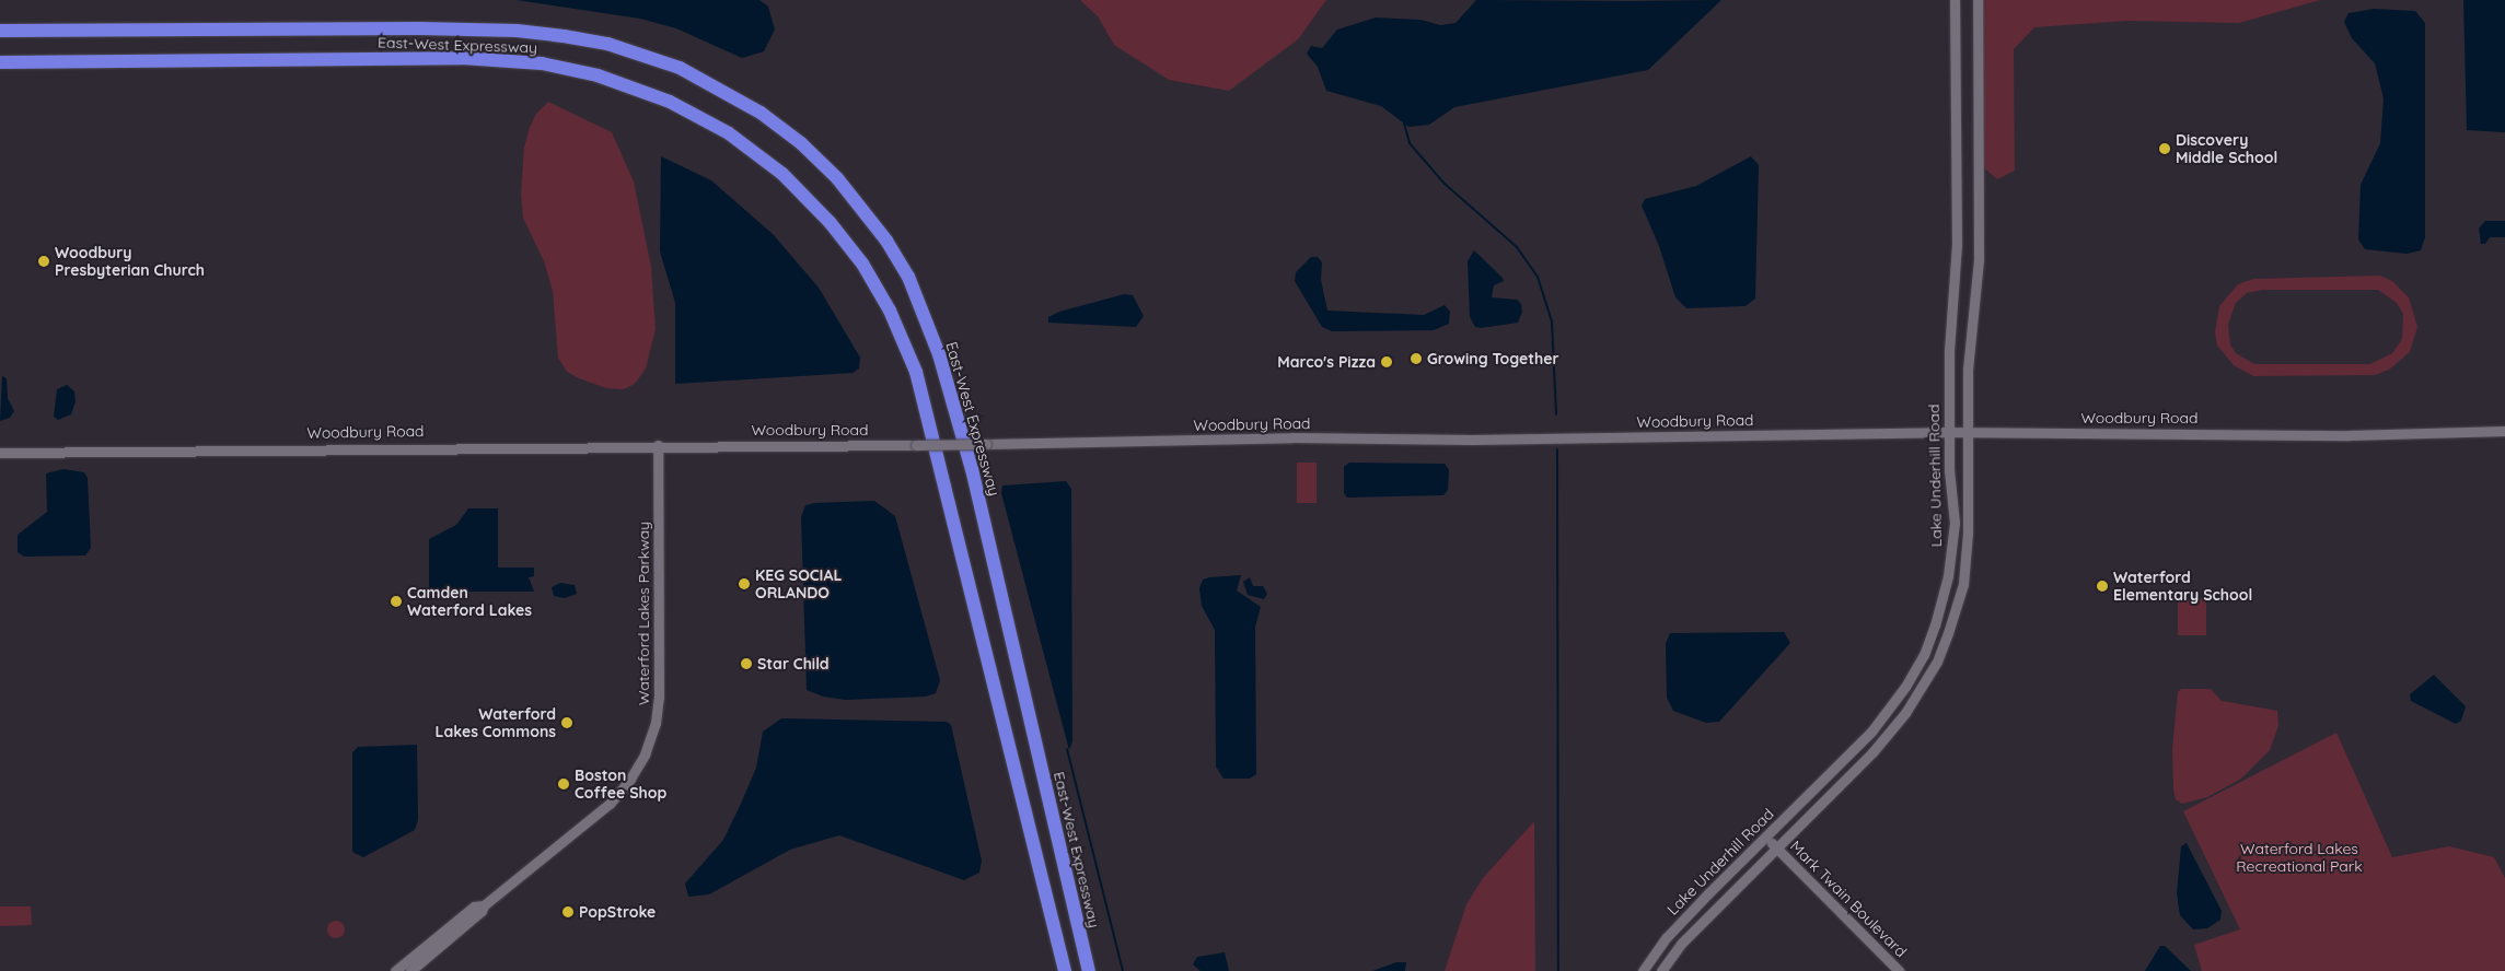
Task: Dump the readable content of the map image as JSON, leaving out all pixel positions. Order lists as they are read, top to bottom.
{
  "streets": {
    "highway": ["East-West Expressway"],
    "street": [
      "Woodbury Road",
      "Lake Underhill Road",
      "Waterford Lakes Parkway",
      "Mark Twain Boulevard"
    ]
  },
  "crossings": [
    ["Woodbury Road", "Lake Underhill Road"],
    ["Woodbury Road", "Waterford Lakes Parkway"],
    ["Lake Underhill Road", "Mark Twain Boulevard"]
  ],
  "parks": ["Waterford Lakes Recreational Park"],
  "places": [
    "Discovery Middle School",
    "Woodbury Presbyterian Church",
    "Growing Together",
    "Marco's Pizza",
    "KEG SOCIAL ORLANDO",
    "Waterford Elementary School",
    "Camden Waterford Lakes",
    "Star Child",
    "Waterford Lakes Commons",
    "Boston Coffee Shop",
    "PopStroke"
  ]
}
